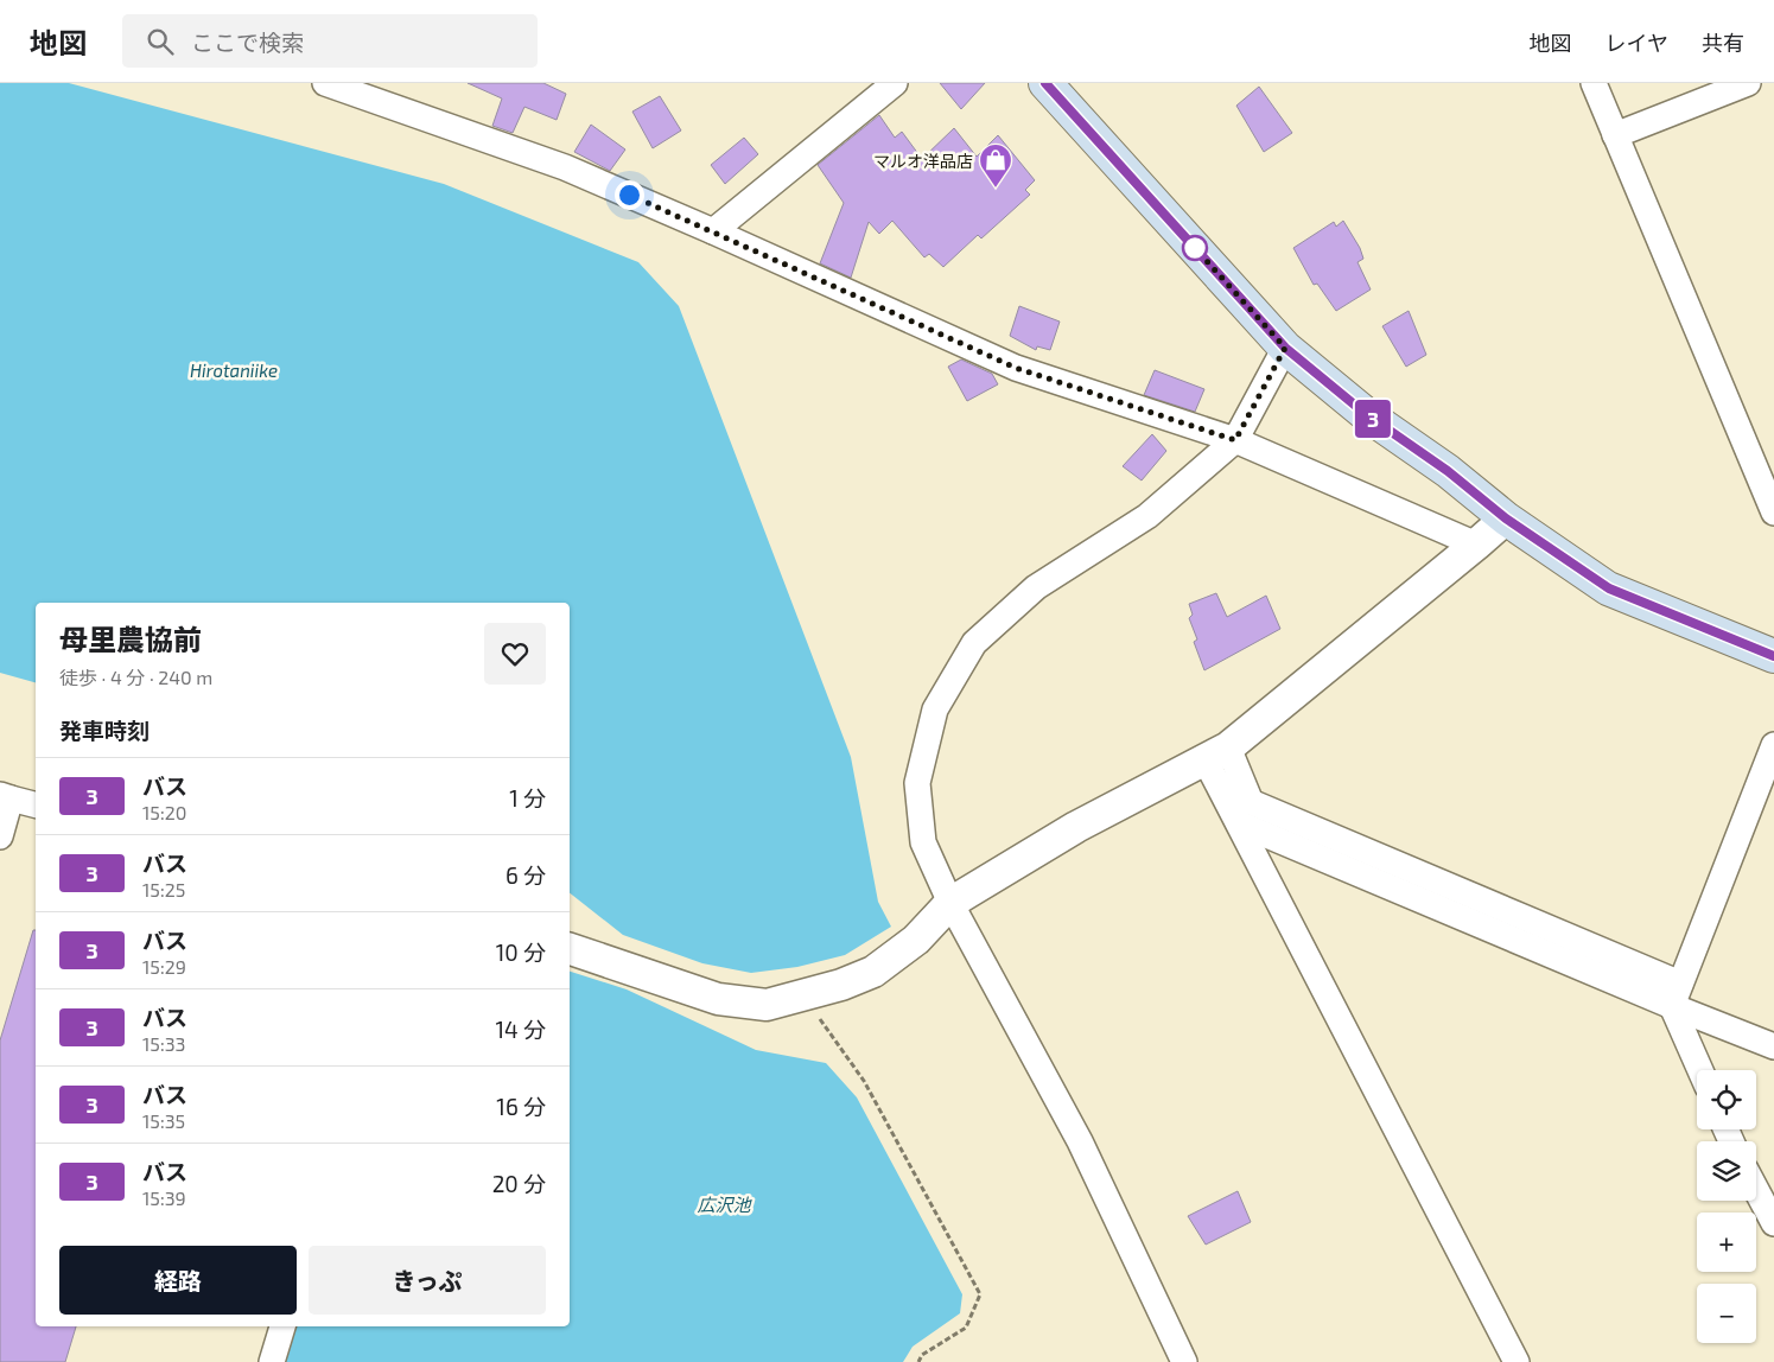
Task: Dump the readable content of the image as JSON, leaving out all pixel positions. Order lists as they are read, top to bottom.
{
  "water": ["Hirotaniike", "広沢池"],
  "places": {
    "shop": ["マルオ洋品店"]
  },
  "lines": ["bus line 3"],
  "page": {
    "header": "地図",
    "search": "ここで検索",
    "nav": ["地図", "レイヤ", "共有"],
    "on_map": "3",
    "heading": [
      ["母里農協前", "徒歩 · 4 分 · 240 m"],
      "発車時刻"
    ],
    "list": [
      {
        "mark": "3",
        "name": "バス",
        "note": "15:20",
        "value": "1 分"
      },
      {
        "mark": "3",
        "name": "バス",
        "note": "15:25",
        "value": "6 分"
      },
      {
        "mark": "3",
        "name": "バス",
        "note": "15:29",
        "value": "10 分"
      },
      {
        "mark": "3",
        "name": "バス",
        "note": "15:33",
        "value": "14 分"
      },
      {
        "mark": "3",
        "name": "バス",
        "note": "15:35",
        "value": "16 分"
      },
      {
        "mark": "3",
        "name": "バス",
        "note": "15:39",
        "value": "20 分"
      }
    ],
    "map_buttons": ["+", "−"],
    "buttons": ["経路", "きっぷ"]
  }
}
